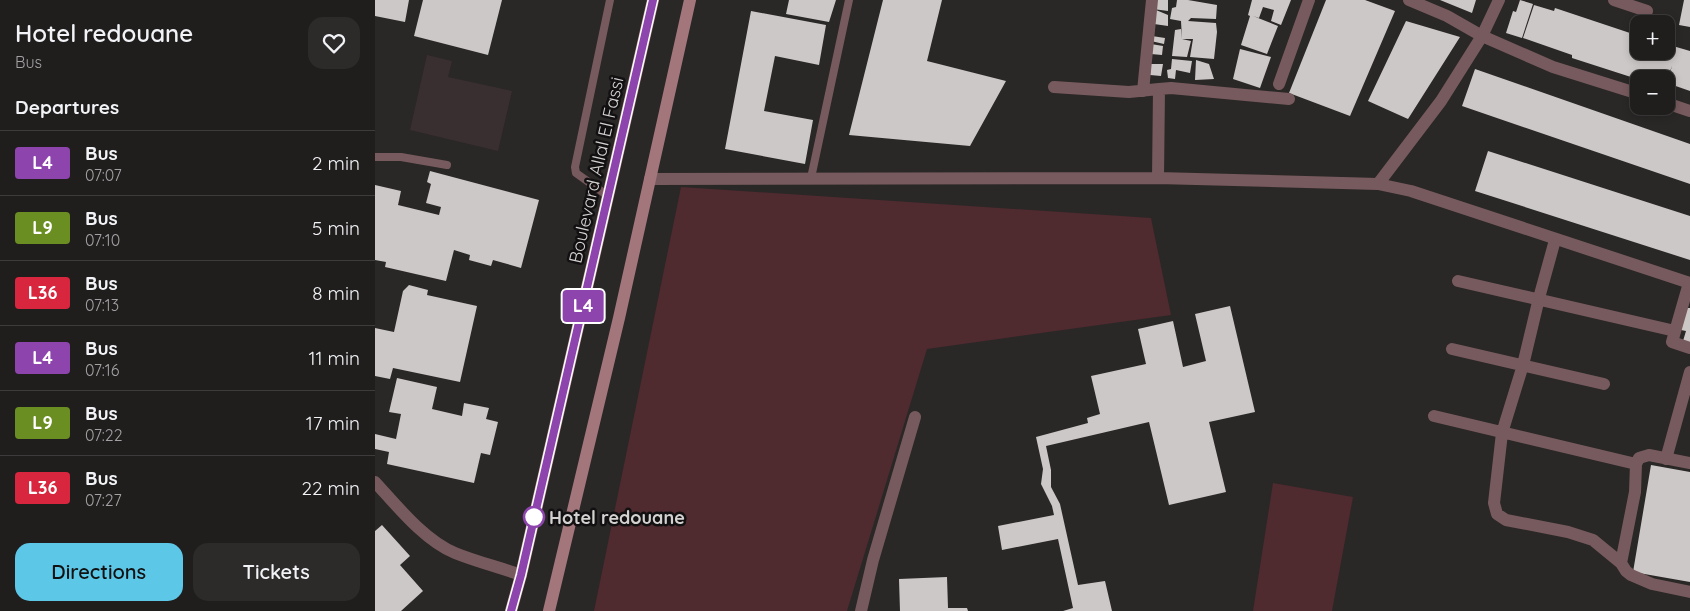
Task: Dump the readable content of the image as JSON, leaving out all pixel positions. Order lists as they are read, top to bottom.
{
  "streets": {
    "main road": ["Boulevard Allal El Fassi"]
  },
  "places": ["Hotel redouane"],
  "lines": ["bus line L4"],
  "page": {
    "heading": [
      ["Hotel redouane", "Bus"],
      "Departures"
    ],
    "on_map": "L4",
    "map_buttons": ["+", "−"],
    "list": [
      {
        "mark": "L4",
        "name": "Bus",
        "note": "07:07",
        "value": "2 min"
      },
      {
        "mark": "L9",
        "name": "Bus",
        "note": "07:10",
        "value": "5 min"
      },
      {
        "mark": "L36",
        "name": "Bus",
        "note": "07:13",
        "value": "8 min"
      },
      {
        "mark": "L4",
        "name": "Bus",
        "note": "07:16",
        "value": "11 min"
      },
      {
        "mark": "L9",
        "name": "Bus",
        "note": "07:22",
        "value": "17 min"
      },
      {
        "mark": "L36",
        "name": "Bus",
        "note": "07:27",
        "value": "22 min"
      }
    ],
    "buttons": ["Directions", "Tickets"]
  }
}
